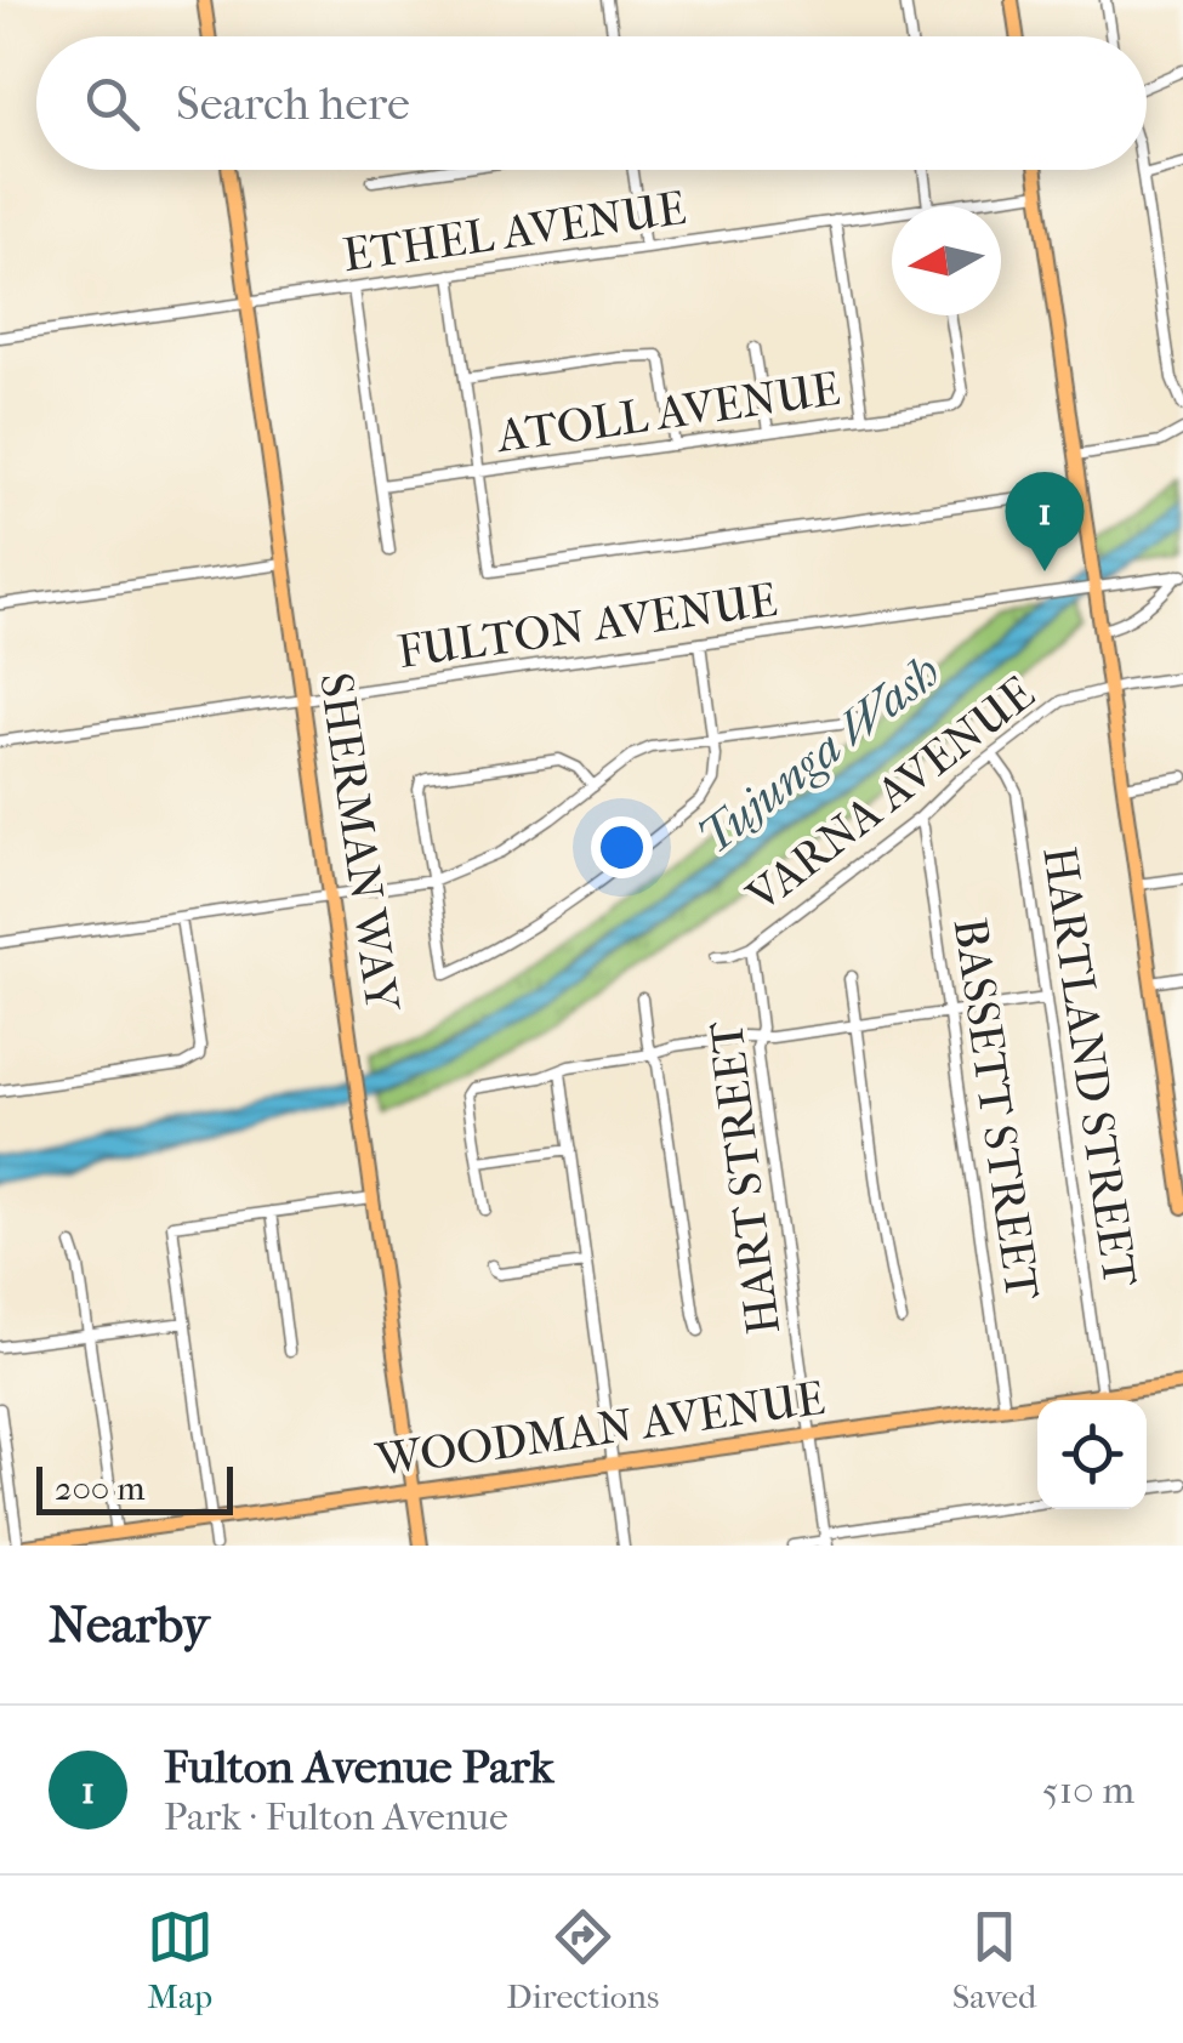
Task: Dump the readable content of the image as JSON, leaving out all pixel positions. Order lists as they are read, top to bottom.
{
  "streets": {
    "main road": ["SHERMAN WAY", "WOODMAN AVENUE"],
    "street": [
      "ETHEL AVENUE",
      "ATOLL AVENUE",
      "FULTON AVENUE",
      "VARNA AVENUE",
      "HARTLAND STREET",
      "BASSETT STREET",
      "HART STREET"
    ]
  },
  "crossings": [
    ["ETHEL AVENUE", "SHERMAN WAY"],
    ["FULTON AVENUE", "SHERMAN WAY"],
    ["VARNA AVENUE", "HARTLAND STREET"],
    ["VARNA AVENUE", "BASSETT STREET"],
    ["VARNA AVENUE", "HART STREET"],
    ["SHERMAN WAY", "WOODMAN AVENUE"],
    ["HARTLAND STREET", "WOODMAN AVENUE"],
    ["BASSETT STREET", "WOODMAN AVENUE"],
    ["HART STREET", "WOODMAN AVENUE"]
  ],
  "water": ["Tujunga Wash"],
  "scale_bar": "200 m",
  "north": "left",
  "page": {
    "search": "Search here",
    "pins": "1",
    "scale": "200 m",
    "heading": "Nearby",
    "list": [
      {
        "mark": "1",
        "name": "Fulton Avenue Park",
        "note": "Park · Fulton Avenue",
        "value": "510 m"
      }
    ],
    "nav": ["Map", "Directions", "Saved"]
  }
}
